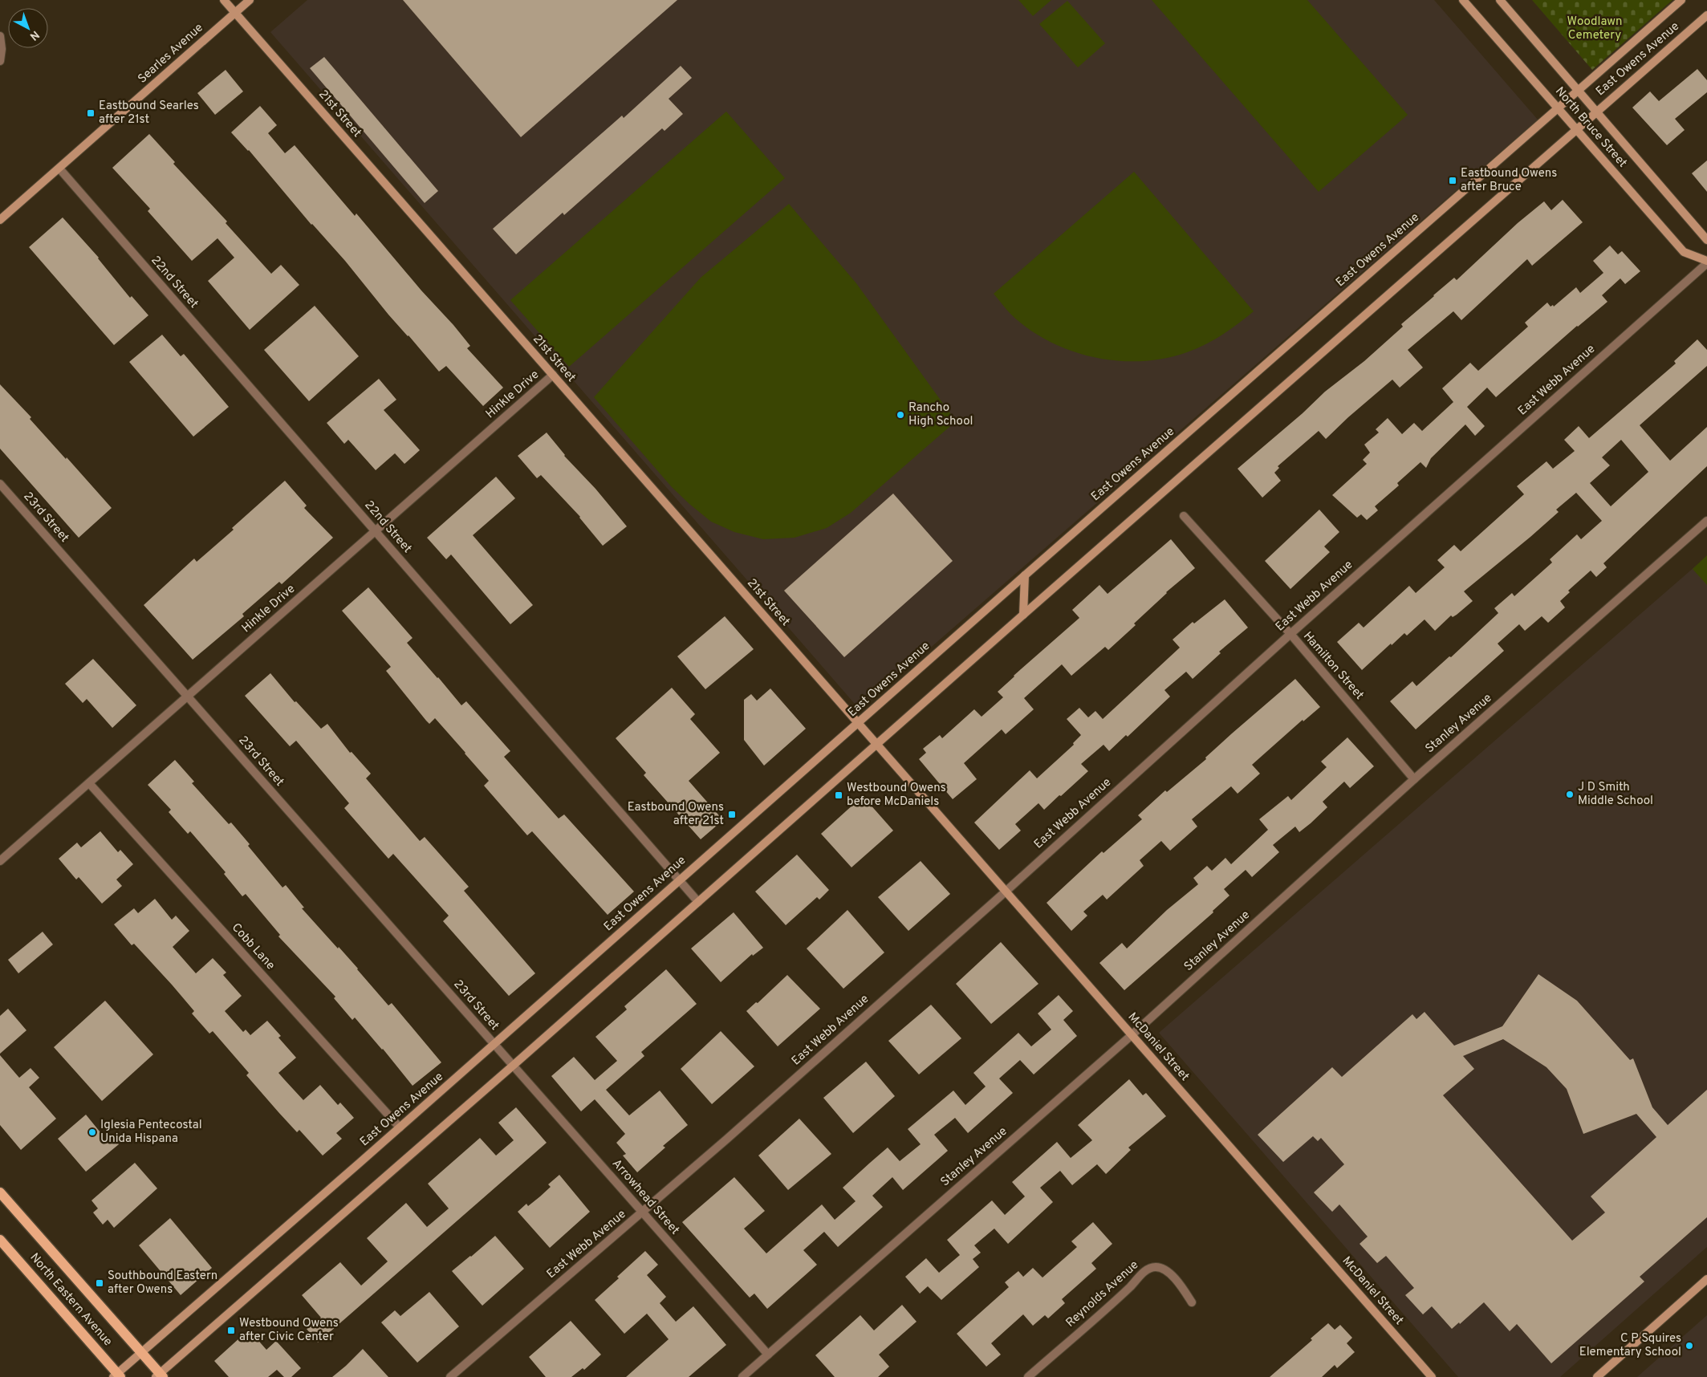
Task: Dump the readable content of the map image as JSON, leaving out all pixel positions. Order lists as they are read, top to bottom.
{
  "streets": {
    "main road": [
      "Searles Avenue",
      "East Owens Avenue",
      "21st Street",
      "North Bruce Street",
      "McDaniel Street",
      "North Eastern Avenue"
    ],
    "street": [
      "22nd Street",
      "East Webb Avenue",
      "Hinkle Drive",
      "23rd Street",
      "Hamilton Street",
      "Stanley Avenue",
      "Cobb Lane",
      "Arrowhead Street",
      "Reynolds Avenue"
    ]
  },
  "crossings": [
    ["Searles Avenue", "21st Street"],
    ["Searles Avenue", "22nd Street"],
    ["East Owens Avenue", "21st Street"],
    ["East Owens Avenue", "North Bruce Street"],
    ["East Owens Avenue", "22nd Street"],
    ["East Owens Avenue", "23rd Street"],
    ["East Owens Avenue", "Cobb Lane"],
    ["East Owens Avenue", "McDaniel Street"],
    ["East Owens Avenue", "Arrowhead Street"],
    ["East Owens Avenue", "North Eastern Avenue"],
    ["21st Street", "Hinkle Drive"],
    ["21st Street", "McDaniel Street"],
    ["North Bruce Street", "East Webb Avenue"],
    ["22nd Street", "Hinkle Drive"],
    ["East Webb Avenue", "Hamilton Street"],
    ["East Webb Avenue", "McDaniel Street"],
    ["East Webb Avenue", "Arrowhead Street"],
    ["Hinkle Drive", "23rd Street"],
    ["Hinkle Drive", "Cobb Lane"],
    ["23rd Street", "Arrowhead Street"],
    ["Hamilton Street", "Stanley Avenue"],
    ["Stanley Avenue", "McDaniel Street"],
    ["Stanley Avenue", "Arrowhead Street"]
  ],
  "parks": ["Woodlawn Cemetery"],
  "places": {
    "transit": [
      "Eastbound Searles after 21st",
      "Eastbound Owens after Bruce",
      "Westbound Owens before McDaniels",
      "Eastbound Owens after 21st",
      "Southbound Eastern after Owens",
      "Westbound Owens after Civic Center"
    ],
    "other": [
      "Rancho High School",
      "J D Smith Middle School",
      "Iglesia Pentecostal Unida Hispana",
      "C P Squires Elementary School"
    ]
  },
  "north": "bottom right"
}
